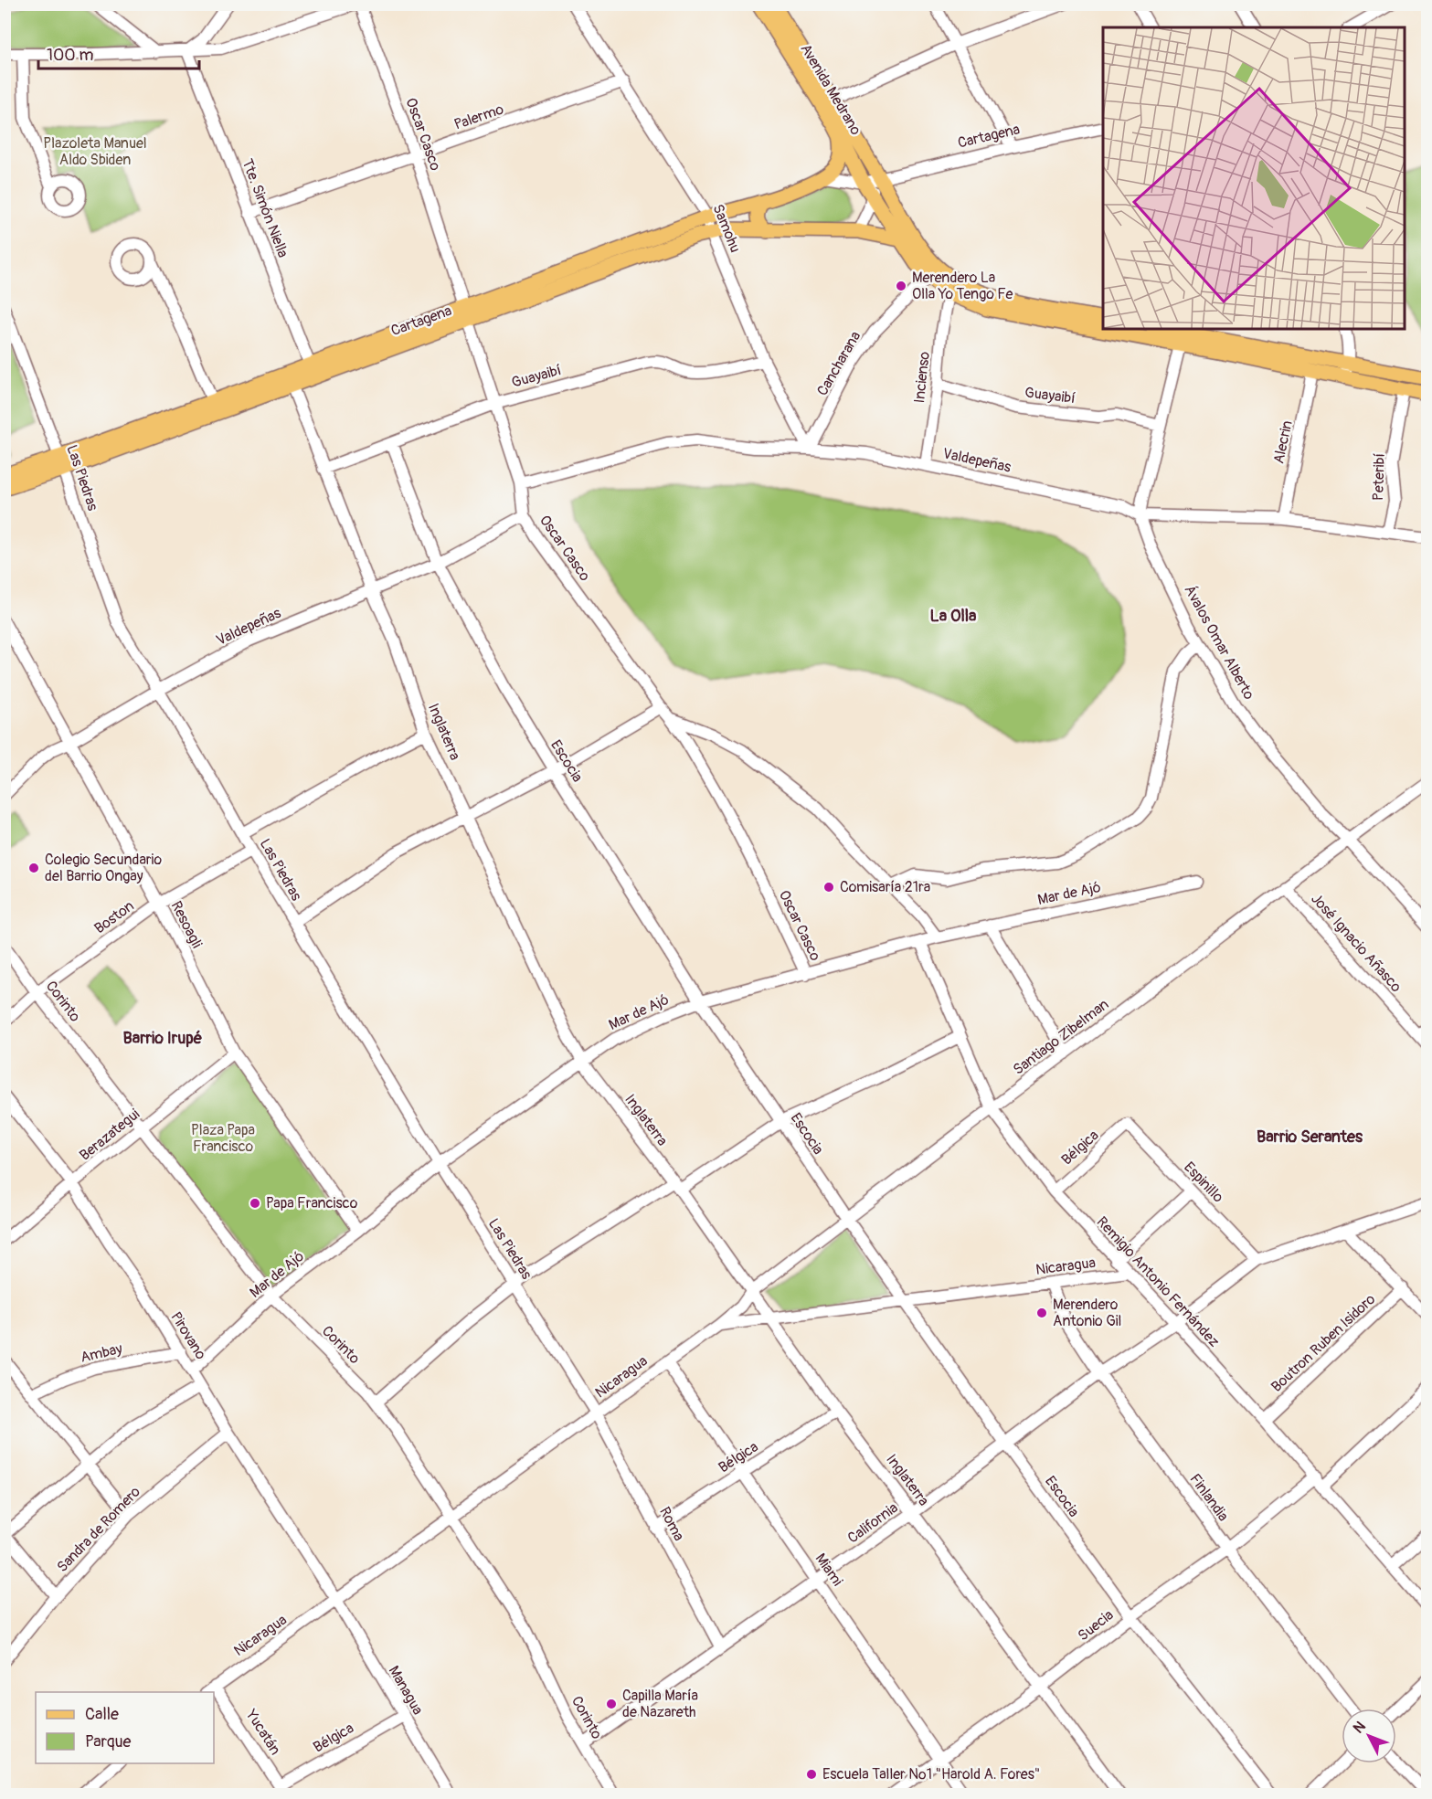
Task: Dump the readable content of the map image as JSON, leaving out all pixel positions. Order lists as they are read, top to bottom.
{
  "streets": {
    "main road": ["Avenida Medrano", "Cartagena"],
    "street": [
      "Palermo",
      "Oscar Casco",
      "Tte. Simón Niella",
      "Samohu",
      "Cancharana",
      "Guayaibí",
      "Incienso",
      "Alecrin",
      "Valdepeñas",
      "Peteribí",
      "Las Piedras",
      "Ávalos Omar Alberto",
      "Inglaterra",
      "Escocia",
      "Mar de Ajó",
      "Boston",
      "Resoagli",
      "José Ignacio Añasco",
      "Corinto",
      "Santiago Zibelman",
      "Berazategui",
      "Bélgica",
      "Espinillo",
      "Nicaragua",
      "Remigio Antonio Fernández",
      "Pirovano",
      "Boutron Ruben Isidoro",
      "Ambay",
      "Finlandia",
      "California",
      "Roma",
      "Sandra de Romero",
      "Miami",
      "Suecia",
      "Managua",
      "Yucatán"
    ]
  },
  "crossings": [
    ["Avenida Medrano", "Cartagena"],
    ["Avenida Medrano", "Cancharana"],
    ["Avenida Medrano", "Incienso"],
    ["Avenida Medrano", "Alecrin"],
    ["Avenida Medrano", "Peteribí"],
    ["Palermo", "Oscar Casco"],
    ["Palermo", "Tte. Simón Niella"],
    ["Palermo", "Samohu"],
    ["Oscar Casco", "Cartagena"],
    ["Oscar Casco", "Guayaibí"],
    ["Oscar Casco", "Valdepeñas"],
    ["Oscar Casco", "Mar de Ajó"],
    ["Cartagena", "Tte. Simón Niella"],
    ["Cartagena", "Samohu"],
    ["Cartagena", "Las Piedras"],
    ["Cartagena", "Inglaterra"],
    ["Samohu", "Cancharana"],
    ["Samohu", "Guayaibí"],
    ["Samohu", "Valdepeñas"],
    ["Cancharana", "Valdepeñas"],
    ["Guayaibí", "Incienso"],
    ["Guayaibí", "Inglaterra"],
    ["Guayaibí", "Escocia"],
    ["Incienso", "Valdepeñas"],
    ["Alecrin", "Valdepeñas"],
    ["Valdepeñas", "Peteribí"],
    ["Valdepeñas", "Las Piedras"],
    ["Valdepeñas", "Ávalos Omar Alberto"],
    ["Valdepeñas", "Inglaterra"],
    ["Valdepeñas", "Escocia"],
    ["Valdepeñas", "Resoagli"],
    ["Las Piedras", "Mar de Ajó"],
    ["Las Piedras", "Boston"],
    ["Las Piedras", "Nicaragua"],
    ["Las Piedras", "Roma"],
    ["Ávalos Omar Alberto", "Santiago Zibelman"],
    ["Inglaterra", "Mar de Ajó"],
    ["Inglaterra", "Santiago Zibelman"],
    ["Inglaterra", "Bélgica"],
    ["Inglaterra", "Nicaragua"],
    ["Inglaterra", "California"],
    ["Inglaterra", "Suecia"],
    ["Escocia", "Mar de Ajó"],
    ["Escocia", "Santiago Zibelman"],
    ["Escocia", "Nicaragua"],
    ["Escocia", "California"],
    ["Escocia", "Suecia"],
    ["Mar de Ajó", "Resoagli"],
    ["Mar de Ajó", "Corinto"],
    ["Mar de Ajó", "Remigio Antonio Fernández"],
    ["Mar de Ajó", "Pirovano"],
    ["Boston", "Resoagli"],
    ["Boston", "Corinto"],
    ["Resoagli", "Berazategui"],
    ["José Ignacio Añasco", "Santiago Zibelman"],
    ["Corinto", "Berazategui"],
    ["Corinto", "Nicaragua"],
    ["Corinto", "California"],
    ["Santiago Zibelman", "Nicaragua"],
    ["Santiago Zibelman", "Remigio Antonio Fernández"],
    ["Berazategui", "Pirovano"],
    ["Bélgica", "Espinillo"],
    ["Bélgica", "Remigio Antonio Fernández"],
    ["Bélgica", "Roma"],
    ["Bélgica", "Miami"],
    ["Bélgica", "Managua"],
    ["Bélgica", "Yucatán"],
    ["Espinillo", "Nicaragua"],
    ["Nicaragua", "Remigio Antonio Fernández"],
    ["Nicaragua", "Pirovano"],
    ["Nicaragua", "Finlandia"],
    ["Nicaragua", "Roma"],
    ["Nicaragua", "Miami"],
    ["Nicaragua", "Managua"],
    ["Remigio Antonio Fernández", "Boutron Ruben Isidoro"],
    ["Remigio Antonio Fernández", "California"],
    ["Remigio Antonio Fernández", "Suecia"],
    ["Pirovano", "Ambay"],
    ["Pirovano", "Sandra de Romero"],
    ["Pirovano", "Managua"],
    ["Finlandia", "California"],
    ["Finlandia", "Suecia"],
    ["California", "Roma"],
    ["California", "Miami"],
    ["Miami", "Suecia"]
  ],
  "districts": ["La Olla", "Barrio Irupé", "Barrio Serantes"],
  "parks": ["Plazoleta Manuel Aldo Sbiden", "Plaza Papa Francisco"],
  "places": [
    "Merendero La Olla Yo Tengo Fe",
    "Colegio Secundario del Barrio Ongay",
    "Comisaría 21ra",
    "Papa Francisco",
    "Merendero Antonio Gil",
    "Capilla María de Nazareth",
    "Escuela Taller Nº1 \"Harold A. Fores\""
  ],
  "legend": ["Calle", "Parque"],
  "scale_bar": "100 m",
  "north": "top left"
}
